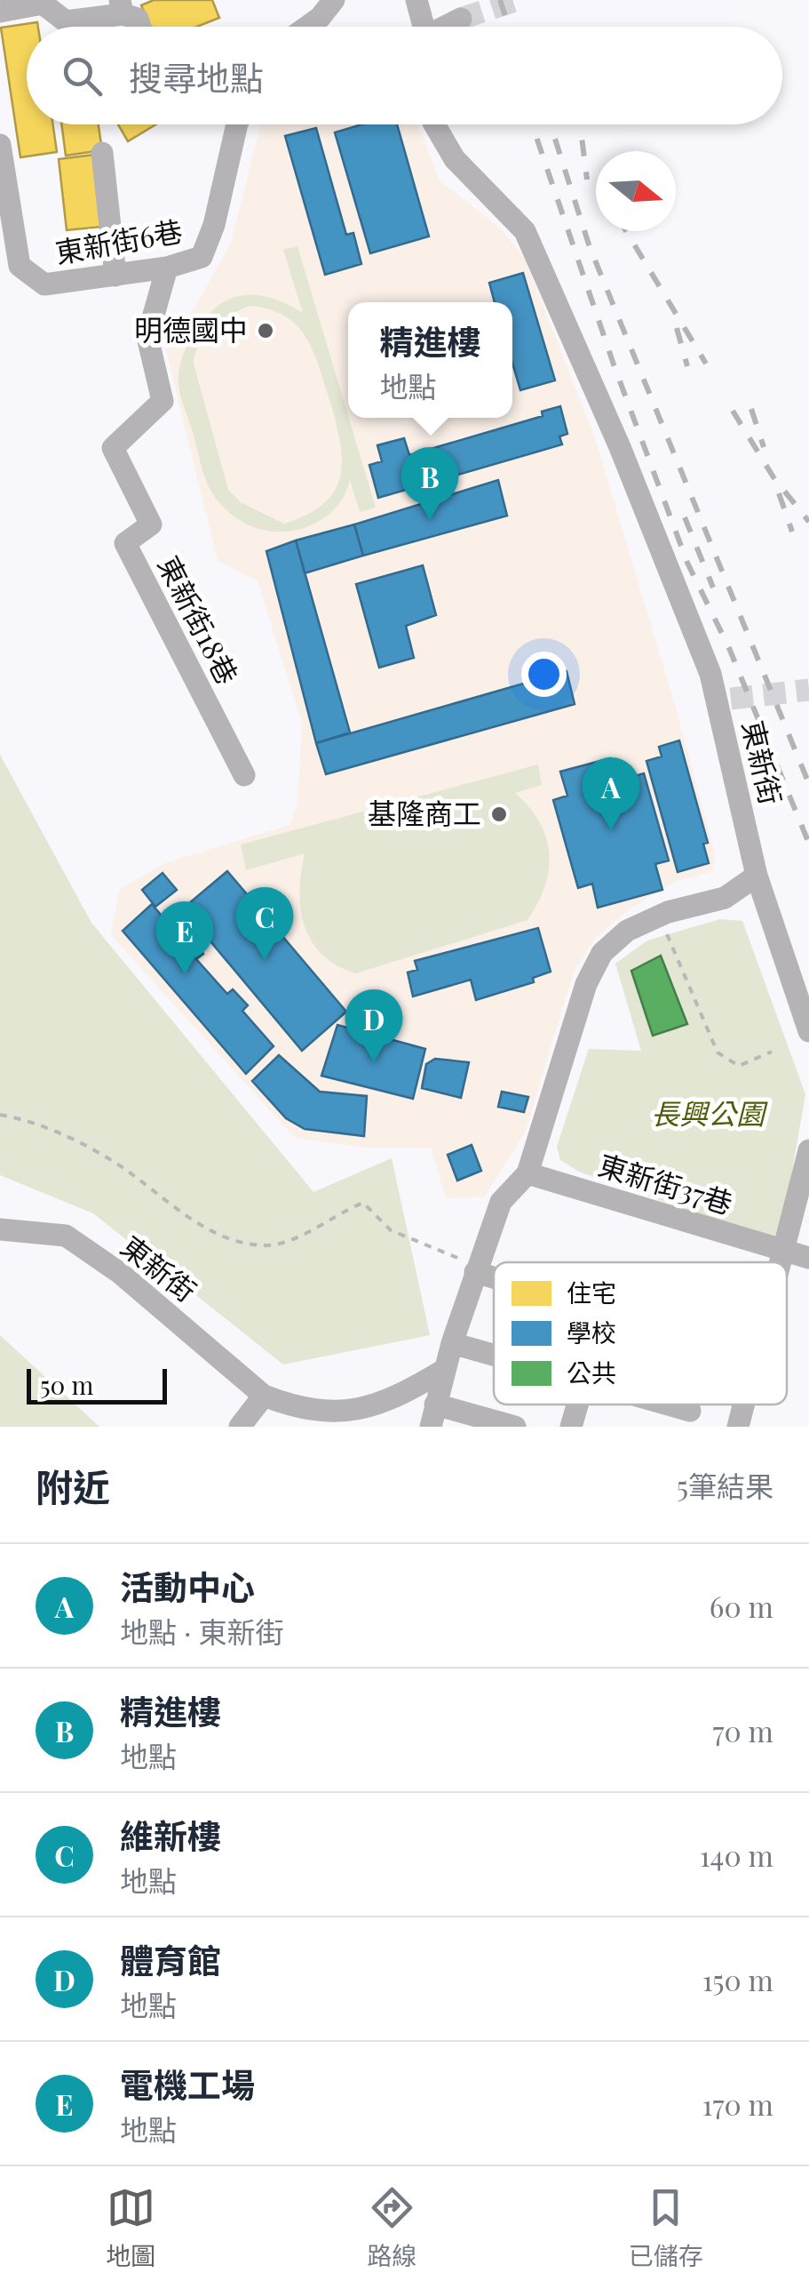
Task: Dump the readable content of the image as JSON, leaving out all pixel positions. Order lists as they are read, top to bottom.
{
  "streets": {
    "street": [
      "東新街6巷",
      "東新街18巷",
      "東新街",
      "東新街37巷"
    ]
  },
  "crossings": [
    ["東新街6巷", "東新街18巷"]
  ],
  "parks": ["長興公園"],
  "places": ["明德國中", "基隆商工"],
  "legend": ["住宅", "學校", "公共"],
  "scale_bar": "50 m",
  "north": "right",
  "page": {
    "search": "搜尋地點",
    "popup": ["精進樓", "地點"],
    "pins": [
      "B",
      "A",
      "C",
      "E",
      "D"
    ],
    "scale": "50 m",
    "heading": ["附近", "5筆結果"],
    "list": [
      {
        "mark": "A",
        "name": "活動中心",
        "note": "地點 · 東新街",
        "value": "60 m"
      },
      {
        "mark": "B",
        "name": "精進樓",
        "note": "地點",
        "value": "70 m"
      },
      {
        "mark": "C",
        "name": "維新樓",
        "note": "地點",
        "value": "140 m"
      },
      {
        "mark": "D",
        "name": "體育館",
        "note": "地點",
        "value": "150 m"
      },
      {
        "mark": "E",
        "name": "電機工場",
        "note": "地點",
        "value": "170 m"
      }
    ],
    "nav": ["地圖", "路線", "已儲存"]
  }
}
